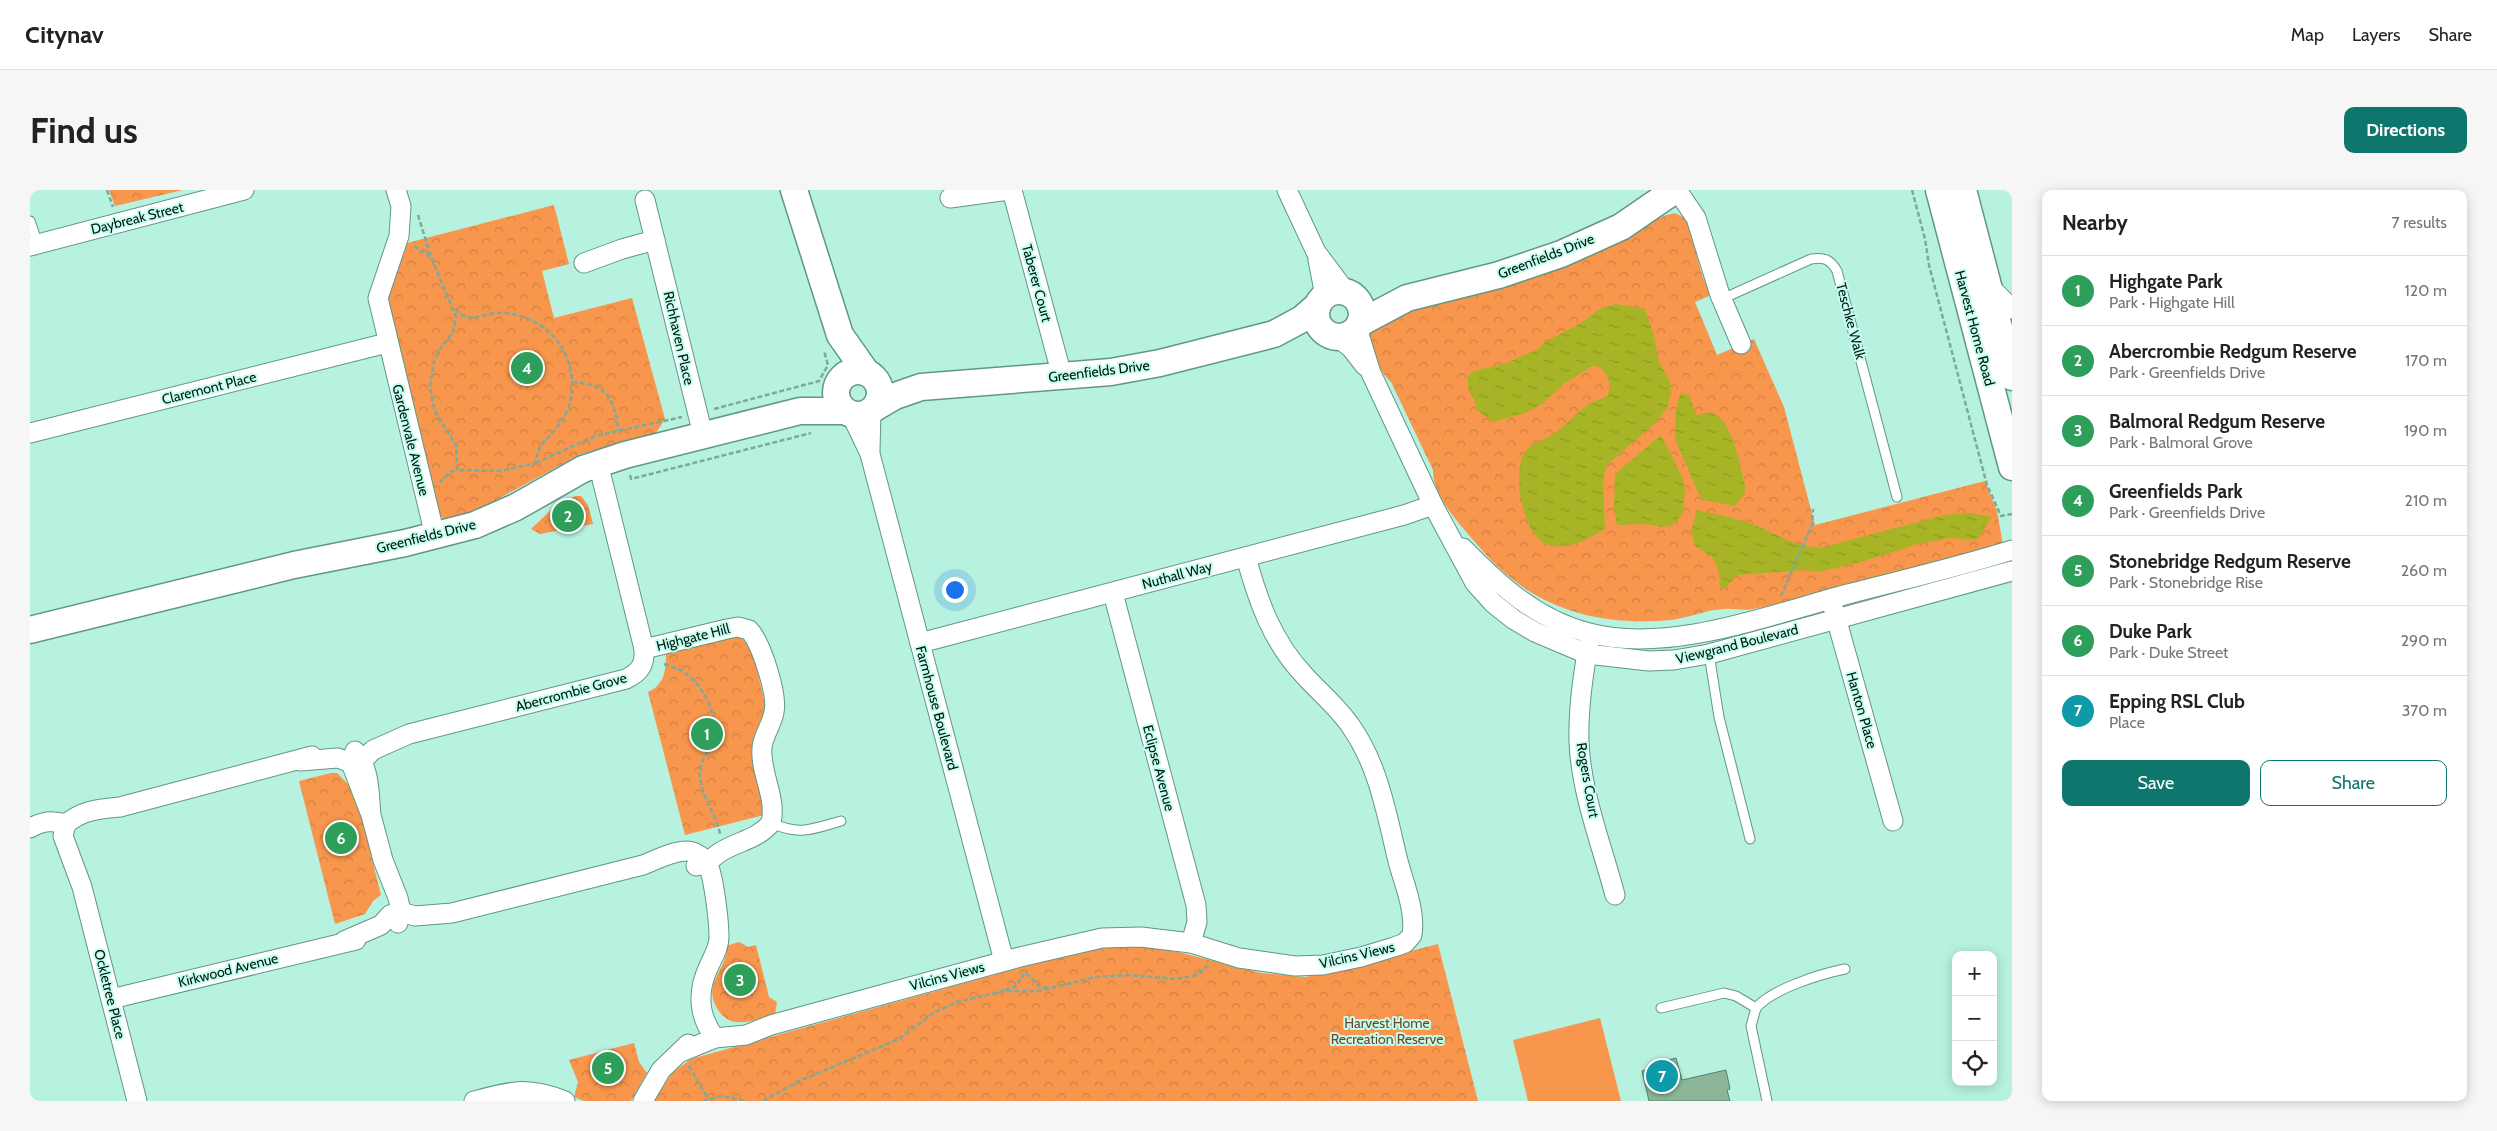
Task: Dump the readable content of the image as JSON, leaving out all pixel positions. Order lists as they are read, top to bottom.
{
  "streets": {
    "street": [
      "Daybreak Street",
      "Greenfields Drive",
      "Taberer Court",
      "Harvest Home Road",
      "Richhaven Place",
      "Claremont Place",
      "Gardenvale Avenue",
      "Nuthall Way",
      "Highgate Hill",
      "Viewgrand Boulevard",
      "Abercrombie Grove",
      "Farmhouse Boulevard",
      "Hanton Place",
      "Eclipse Avenue",
      "Rogers Court",
      "Vilcins Views",
      "Kirkwood Avenue",
      "Ockletree Place"
    ],
    "lane": ["Teschke Walk"]
  },
  "crossings": [
    ["Greenfields Drive", "Taberer Court"],
    ["Greenfields Drive", "Richhaven Place"],
    ["Greenfields Drive", "Gardenvale Avenue"],
    ["Greenfields Drive", "Viewgrand Boulevard"],
    ["Greenfields Drive", "Farmhouse Boulevard"],
    ["Claremont Place", "Gardenvale Avenue"],
    ["Nuthall Way", "Viewgrand Boulevard"],
    ["Nuthall Way", "Farmhouse Boulevard"],
    ["Nuthall Way", "Eclipse Avenue"],
    ["Nuthall Way", "Vilcins Views"],
    ["Highgate Hill", "Abercrombie Grove"],
    ["Viewgrand Boulevard", "Hanton Place"],
    ["Viewgrand Boulevard", "Rogers Court"],
    ["Farmhouse Boulevard", "Vilcins Views"],
    ["Eclipse Avenue", "Vilcins Views"],
    ["Kirkwood Avenue", "Ockletree Place"]
  ],
  "parks": ["Harvest Home Recreation Reserve"],
  "page": {
    "header": "Citynav",
    "nav": ["Map", "Layers", "Share"],
    "buttons": [
      "Directions",
      ["Save", "Share"]
    ],
    "title": "Find us",
    "heading": ["Nearby", "7 results"],
    "list": [
      {
        "mark": "1",
        "name": "Highgate Park",
        "note": "Park · Highgate Hill",
        "value": "120 m"
      },
      {
        "mark": "2",
        "name": "Abercrombie Redgum Reserve",
        "note": "Park · Greenfields Drive",
        "value": "170 m"
      },
      {
        "mark": "3",
        "name": "Balmoral Redgum Reserve",
        "note": "Park · Balmoral Grove",
        "value": "190 m"
      },
      {
        "mark": "4",
        "name": "Greenfields Park",
        "note": "Park · Greenfields Drive",
        "value": "210 m"
      },
      {
        "mark": "5",
        "name": "Stonebridge Redgum Reserve",
        "note": "Park · Stonebridge Rise",
        "value": "260 m"
      },
      {
        "mark": "6",
        "name": "Duke Park",
        "note": "Park · Duke Street",
        "value": "290 m"
      },
      {
        "mark": "7",
        "name": "Epping RSL Club",
        "note": "Place",
        "value": "370 m"
      }
    ],
    "pins": [
      "4",
      "2",
      "1",
      "6",
      "3",
      "5",
      "7"
    ],
    "map_buttons": ["+", "−"]
  }
}
